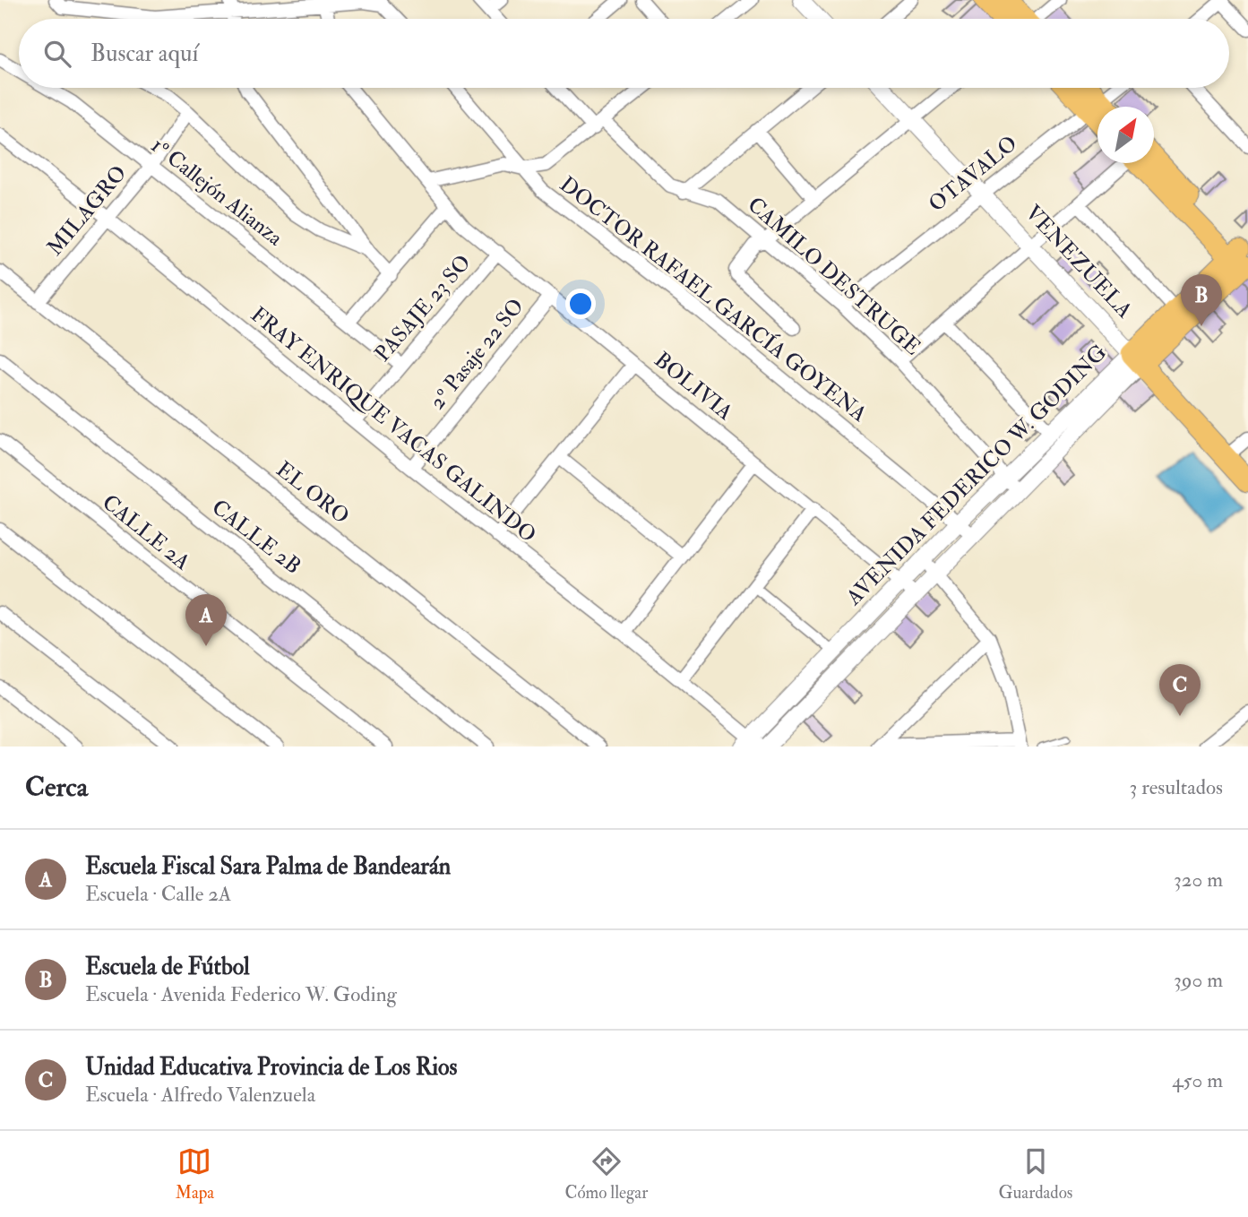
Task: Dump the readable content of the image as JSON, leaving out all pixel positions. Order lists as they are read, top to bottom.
{
  "streets": {
    "main road": ["VENEZUELA", "AVENIDA FEDERICO W. GODING"],
    "street": [
      "OTAVALO",
      "1º Callejón Alianza",
      "MILAGRO",
      "CAMILO DESTRUGE",
      "DOCTOR RAFAEL GARCÍA GOYENA",
      "PASAJE 23 SO",
      "2º Pasaje 22 SO",
      "BOLIVIA",
      "FRAY ENRIQUE VACAS GALINDO",
      "EL ORO",
      "CALLE 2A",
      "CALLE 2B"
    ]
  },
  "crossings": [
    ["OTAVALO", "VENEZUELA"],
    ["OTAVALO", "CAMILO DESTRUGE"],
    ["1º Callejón Alianza", "MILAGRO"],
    ["1º Callejón Alianza", "PASAJE 23 SO"],
    ["MILAGRO", "FRAY ENRIQUE VACAS GALINDO"],
    ["MILAGRO", "EL ORO"],
    ["VENEZUELA", "AVENIDA FEDERICO W. GODING"],
    ["CAMILO DESTRUGE", "AVENIDA FEDERICO W. GODING"],
    ["DOCTOR RAFAEL GARCÍA GOYENA", "AVENIDA FEDERICO W. GODING"],
    ["PASAJE 23 SO", "BOLIVIA"],
    ["PASAJE 23 SO", "FRAY ENRIQUE VACAS GALINDO"],
    ["2º Pasaje 22 SO", "BOLIVIA"],
    ["2º Pasaje 22 SO", "FRAY ENRIQUE VACAS GALINDO"],
    ["BOLIVIA", "AVENIDA FEDERICO W. GODING"],
    ["FRAY ENRIQUE VACAS GALINDO", "AVENIDA FEDERICO W. GODING"]
  ],
  "north": "top right",
  "page": {
    "search": "Buscar aquí",
    "pins": ["B", "A", "C"],
    "heading": ["Cerca", "3 resultados"],
    "list": [
      {
        "mark": "A",
        "name": "Escuela Fiscal Sara Palma de Bandearán",
        "note": "Escuela · Calle 2A",
        "value": "320 m"
      },
      {
        "mark": "B",
        "name": "Escuela de Fútbol",
        "note": "Escuela · Avenida Federico W. Goding",
        "value": "390 m"
      },
      {
        "mark": "C",
        "name": "Unidad Educativa Provincia de Los Rios",
        "note": "Escuela · Alfredo Valenzuela",
        "value": "450 m"
      }
    ],
    "nav": ["Mapa", "Cómo llegar", "Guardados"]
  }
}
